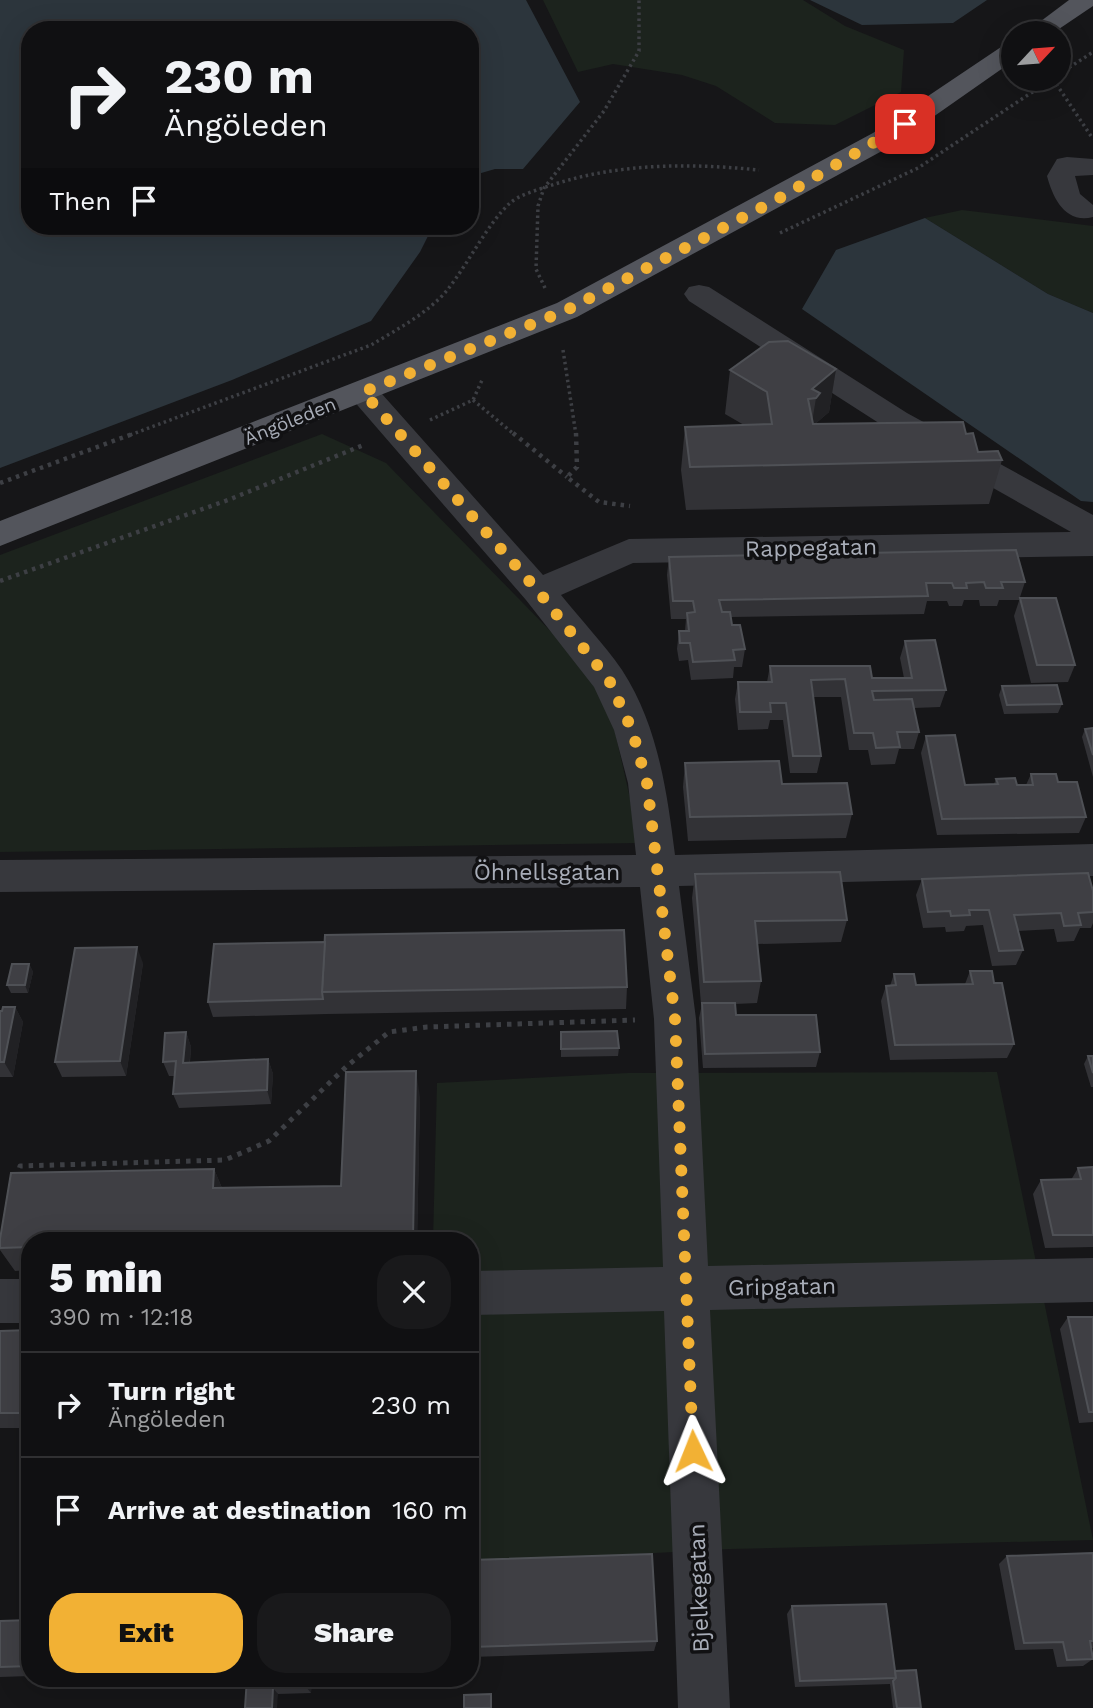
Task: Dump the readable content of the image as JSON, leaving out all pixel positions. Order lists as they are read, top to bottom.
{
  "streets": {
    "main road": ["Ängöleden"],
    "street": [
      "Rappegatan",
      "Öhnellsgatan",
      "Gripgatan",
      "Bjelkegatan"
    ]
  },
  "crossings": [
    ["Ängöleden", "Bjelkegatan"],
    ["Rappegatan", "Bjelkegatan"],
    ["Öhnellsgatan", "Bjelkegatan"],
    ["Gripgatan", "Bjelkegatan"]
  ],
  "north": "top right",
  "page": {
    "turn": ["230 m", "Ängöleden"],
    "then": "Then",
    "heading": ["5 min", "390 m · 12:18"],
    "list": [
      {
        "name": "Turn right",
        "note": "Ängöleden",
        "value": "230 m"
      },
      {
        "name": "Arrive at destination",
        "value": "160 m"
      }
    ],
    "buttons": ["Exit", "Share"]
  }
}
